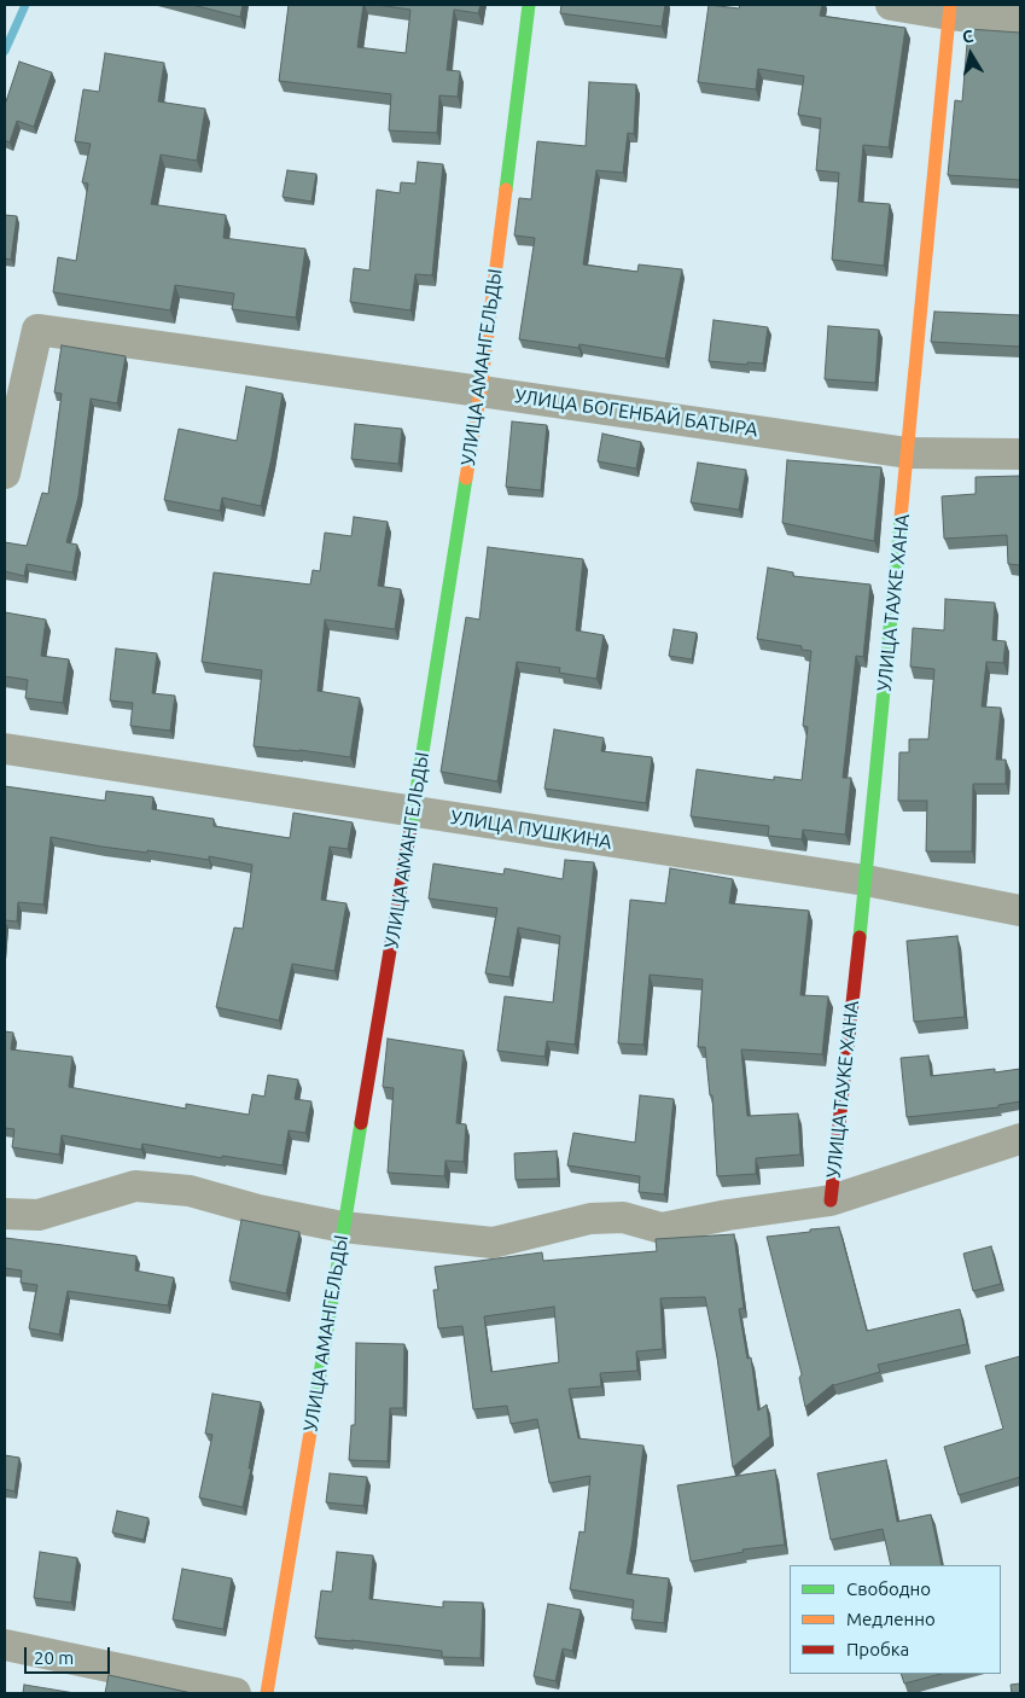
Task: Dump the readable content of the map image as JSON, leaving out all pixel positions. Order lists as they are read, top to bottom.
{
  "streets": {
    "street": [
      "УЛИЦА АМАНГЕЛЬДЫ",
      "УЛИЦА БОГЕНБАЙ БАТЫРА",
      "УЛИЦА ТАУКЕ ХАНА",
      "УЛИЦА ПУШКИНА"
    ]
  },
  "crossings": [
    ["УЛИЦА АМАНГЕЛЬДЫ", "УЛИЦА БОГЕНБАЙ БАТЫРА"],
    ["УЛИЦА АМАНГЕЛЬДЫ", "УЛИЦА ПУШКИНА"],
    ["УЛИЦА БОГЕНБАЙ БАТЫРА", "УЛИЦА ТАУКЕ ХАНА"],
    ["УЛИЦА ТАУКЕ ХАНА", "УЛИЦА ПУШКИНА"]
  ],
  "legend": ["Свободно", "Медленно", "Пробка"],
  "scale_bar": "20 m",
  "north": "top"
}
